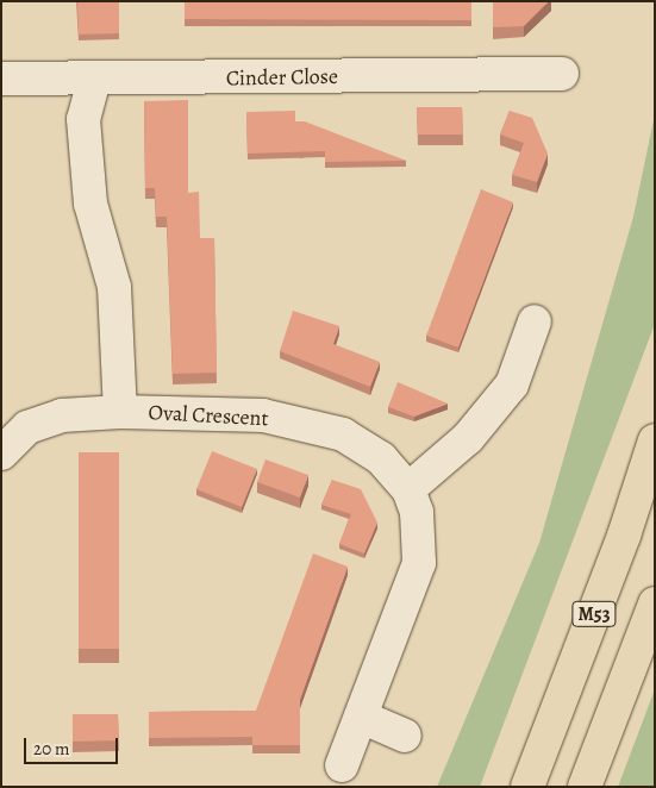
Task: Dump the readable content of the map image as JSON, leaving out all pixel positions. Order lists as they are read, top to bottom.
{
  "streets": {
    "highway": ["M53"],
    "street": ["Cinder Close", "Oval Crescent"]
  },
  "crossings": [
    ["Cinder Close", "Oval Crescent"]
  ],
  "scale_bar": "20 m"
}
